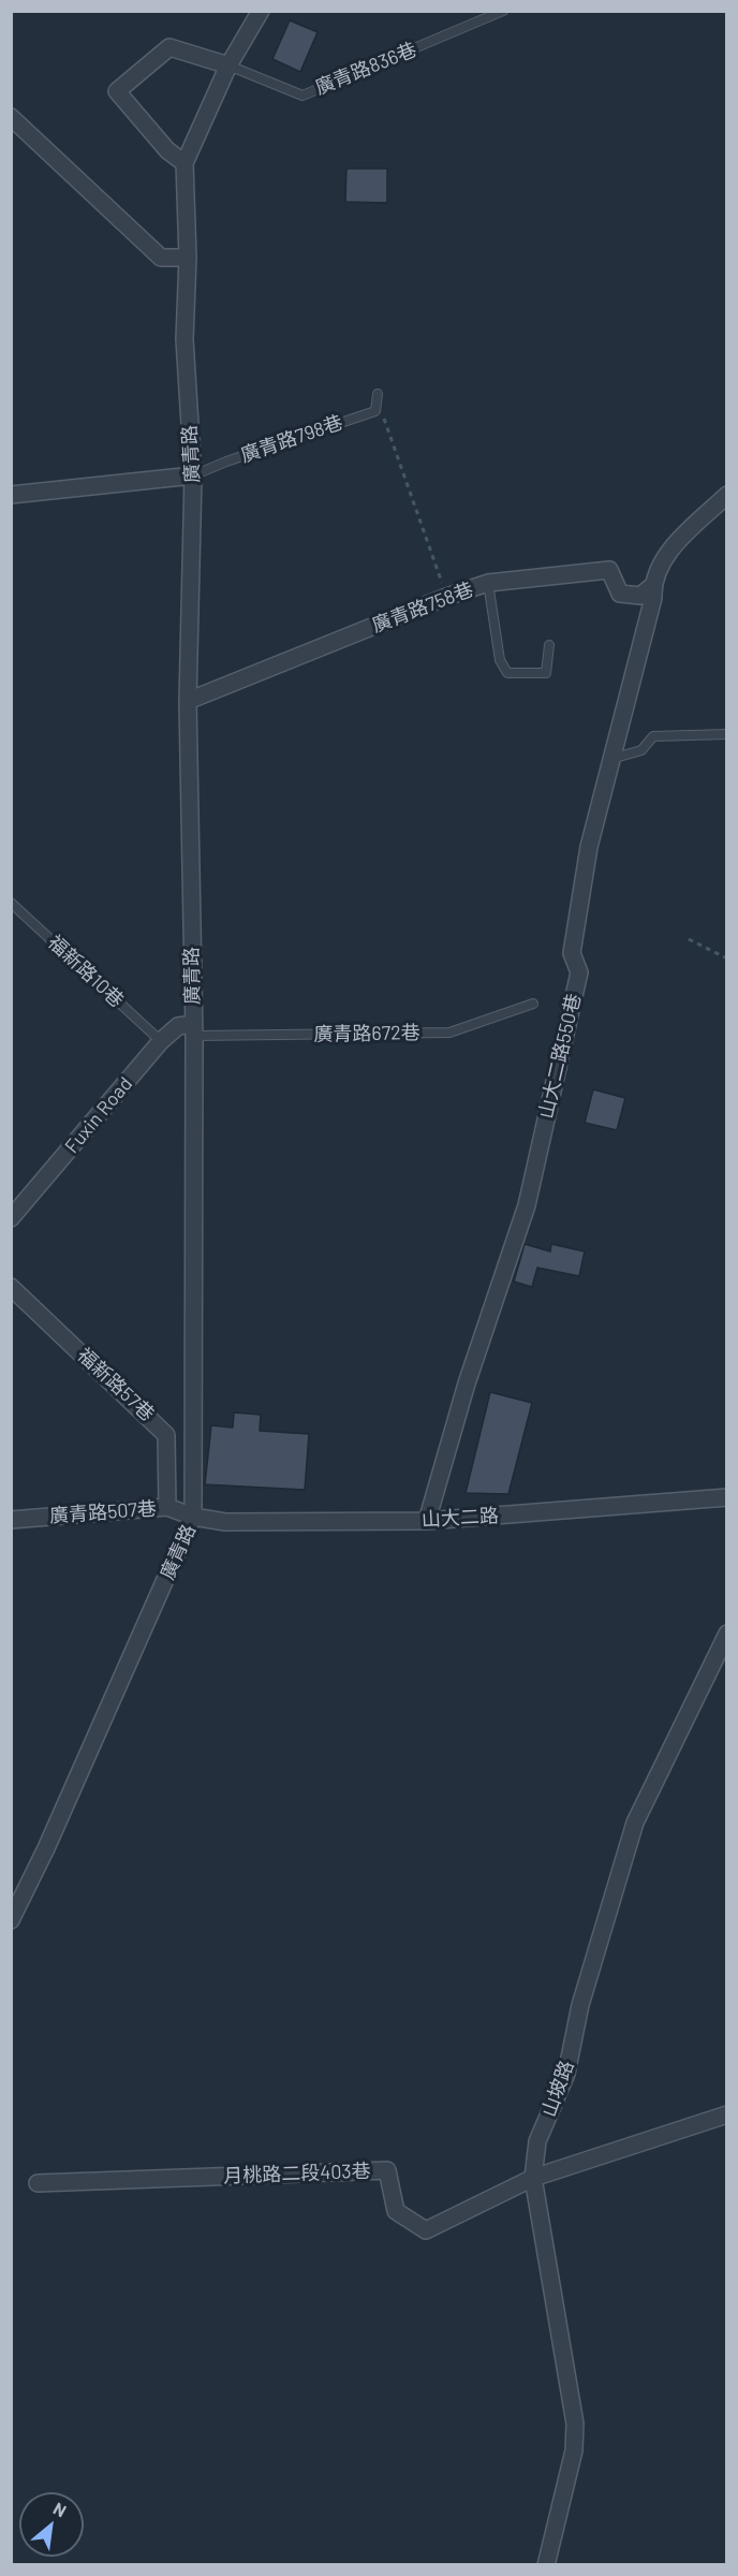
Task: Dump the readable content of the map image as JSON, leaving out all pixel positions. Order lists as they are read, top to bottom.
{
  "streets": {
    "street": [
      "廣青路",
      "廣青路758巷",
      "山大二路550巷",
      "Fuxin Road",
      "福新路57巷",
      "廣青路507巷",
      "山大二路",
      "山坡路",
      "月桃路二段403巷"
    ],
    "lane": [
      "廣青路836巷",
      "廣青路798巷",
      "福新路10巷",
      "廣青路672巷"
    ]
  },
  "crossings": [
    ["廣青路836巷", "廣青路"],
    ["廣青路798巷", "廣青路"],
    ["廣青路", "廣青路758巷"],
    ["廣青路", "廣青路672巷"],
    ["廣青路", "Fuxin Road"],
    ["廣青路", "廣青路507巷"],
    ["廣青路", "山大二路"],
    ["廣青路758巷", "山大二路550巷"],
    ["福新路10巷", "Fuxin Road"],
    ["廣青路672巷", "Fuxin Road"],
    ["山大二路550巷", "山大二路"],
    ["福新路57巷", "廣青路507巷"],
    ["廣青路507巷", "山大二路"],
    ["山坡路", "月桃路二段403巷"]
  ],
  "north": "top right"
}
